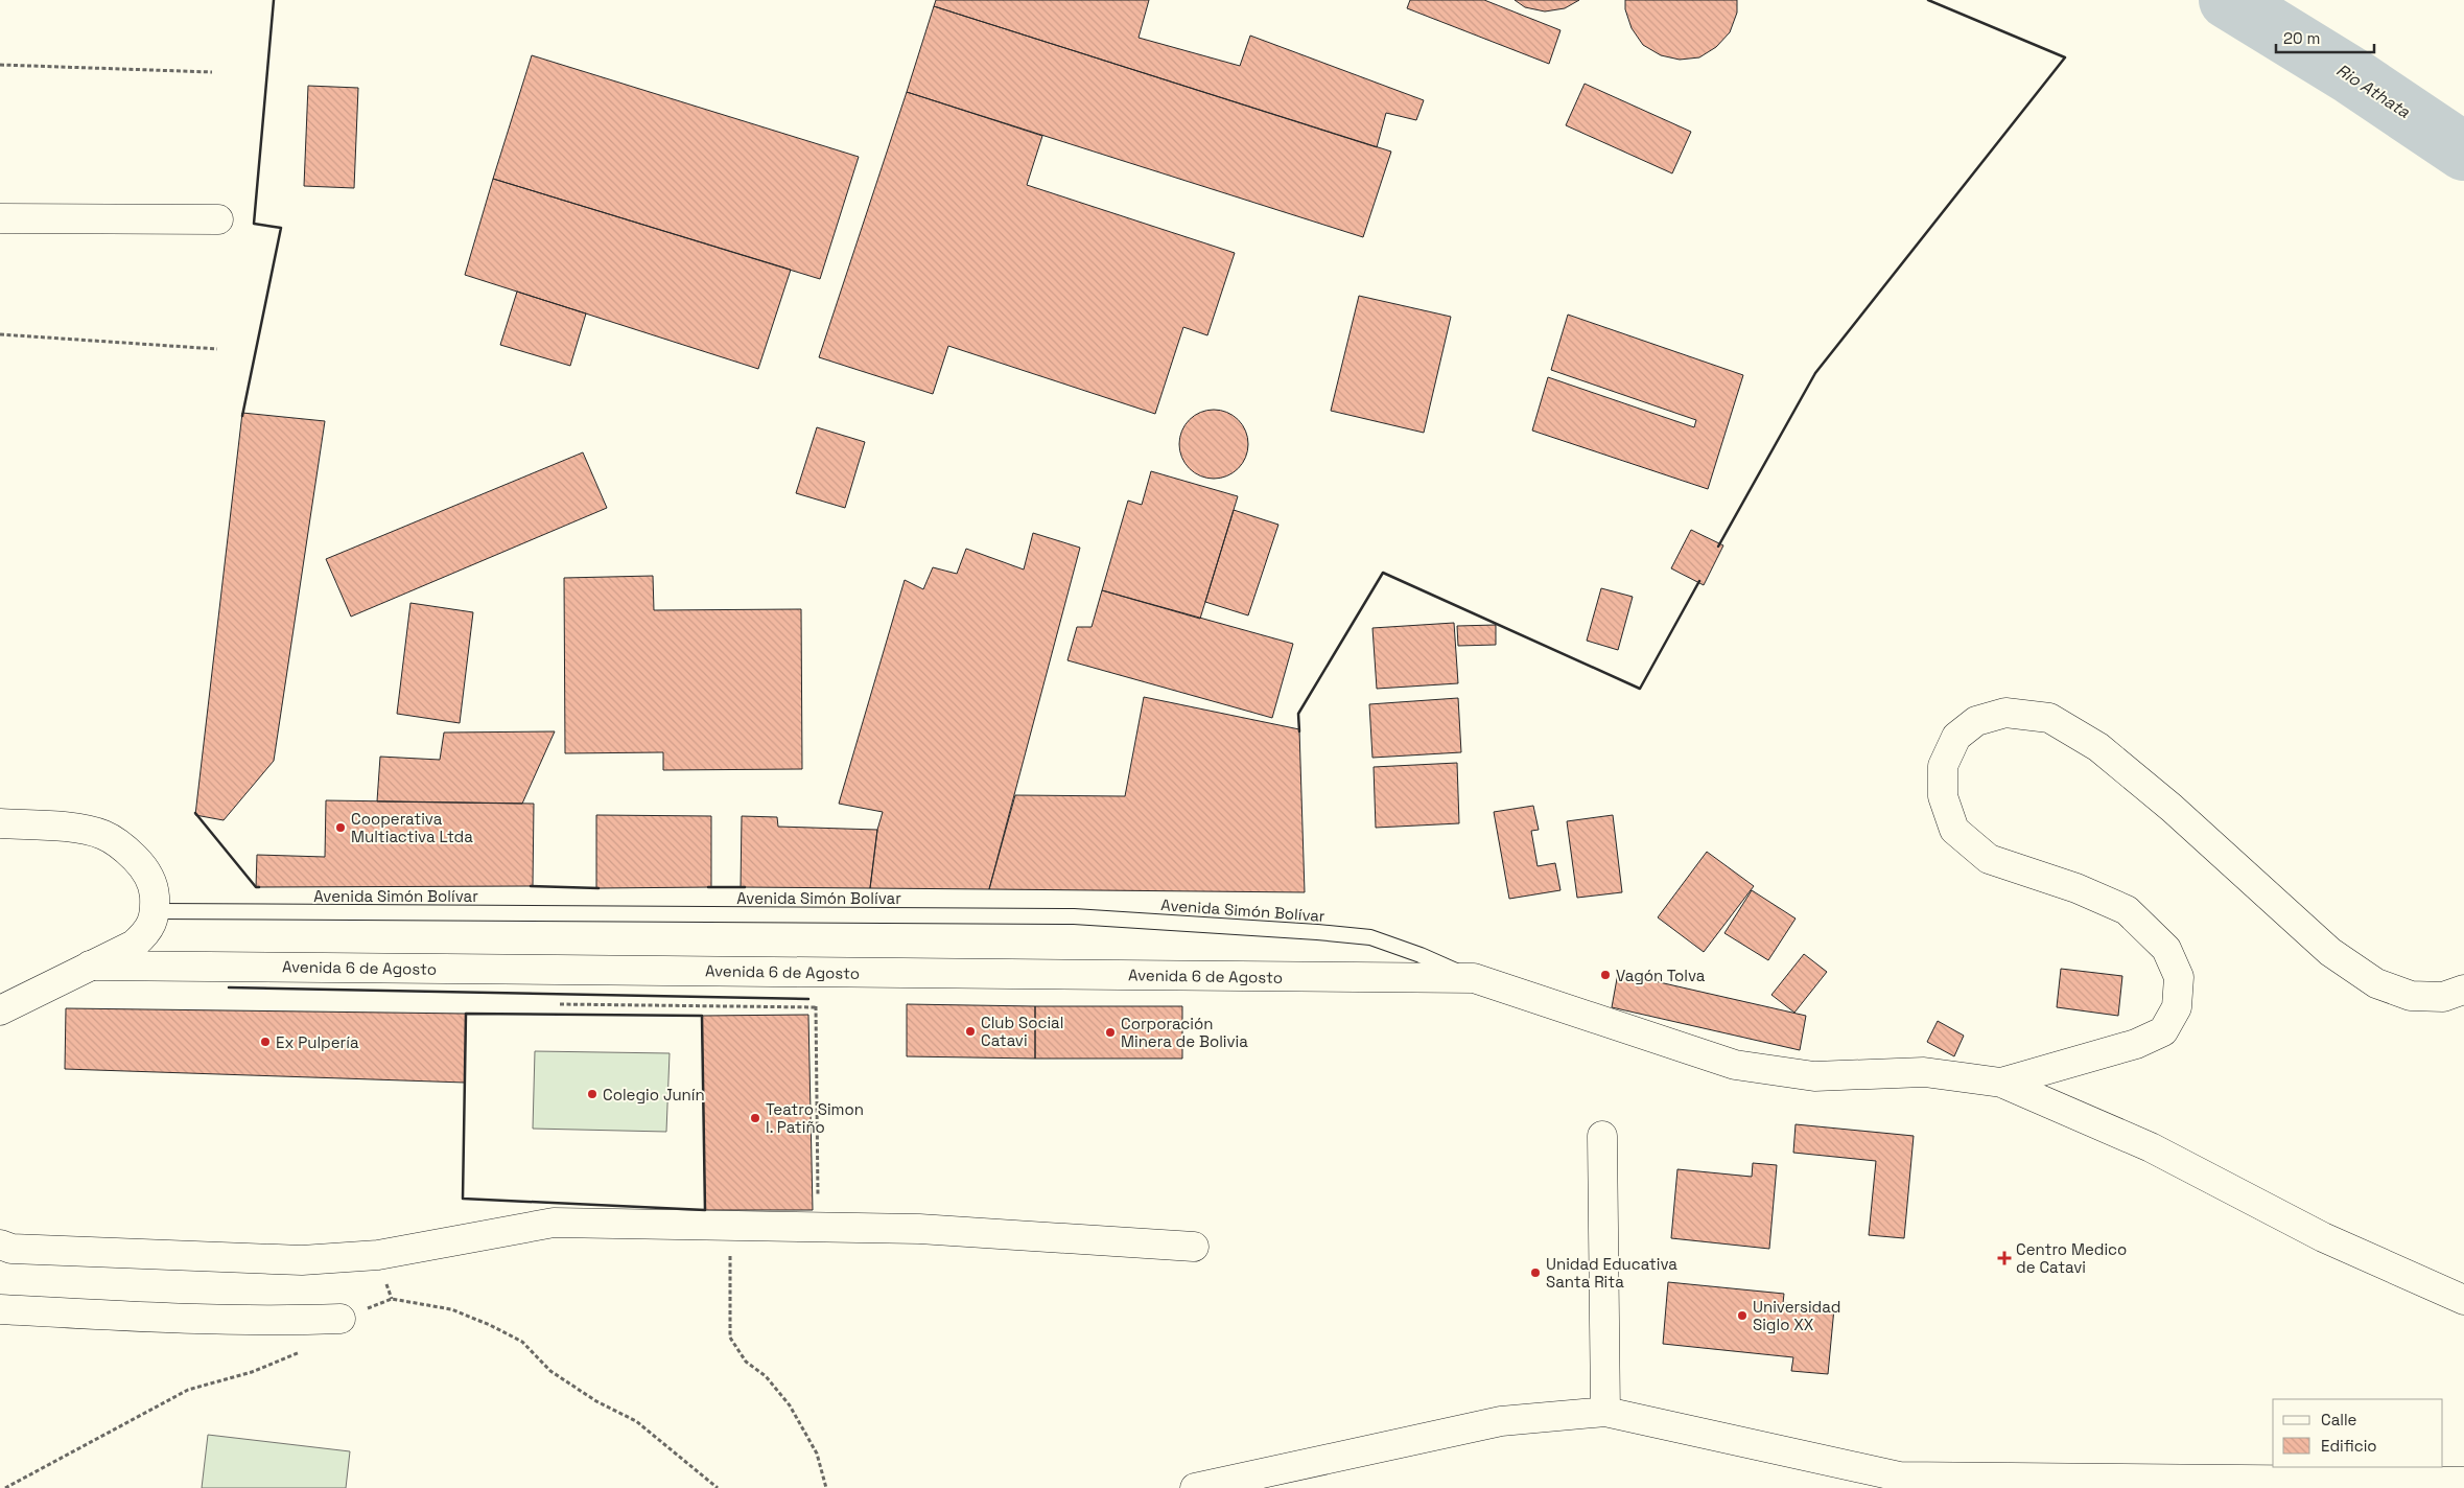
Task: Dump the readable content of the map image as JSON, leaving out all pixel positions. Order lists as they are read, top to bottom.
{
  "streets": {
    "street": ["Avenida 6 de Agosto"],
    "lane": ["Avenida Simón Bolívar"]
  },
  "crossings": [
    ["Avenida Simón Bolívar", "Avenida 6 de Agosto"]
  ],
  "water": ["Rio Athata"],
  "places": {
    "other": [
      "Cooperativa Multiactiva Ltda",
      "Vagón Tolva",
      "Club Social Catavi",
      "Corporación Minera de Bolivia",
      "Ex Pulpería",
      "Colegio Junín",
      "Teatro Simon I. Patiño",
      "Unidad Educativa Santa Rita",
      "Universidad Siglo XX"
    ],
    "health": ["Centro Medico de Catavi"]
  },
  "legend": ["Calle", "Edificio"],
  "scale_bar": "20 m"
}
